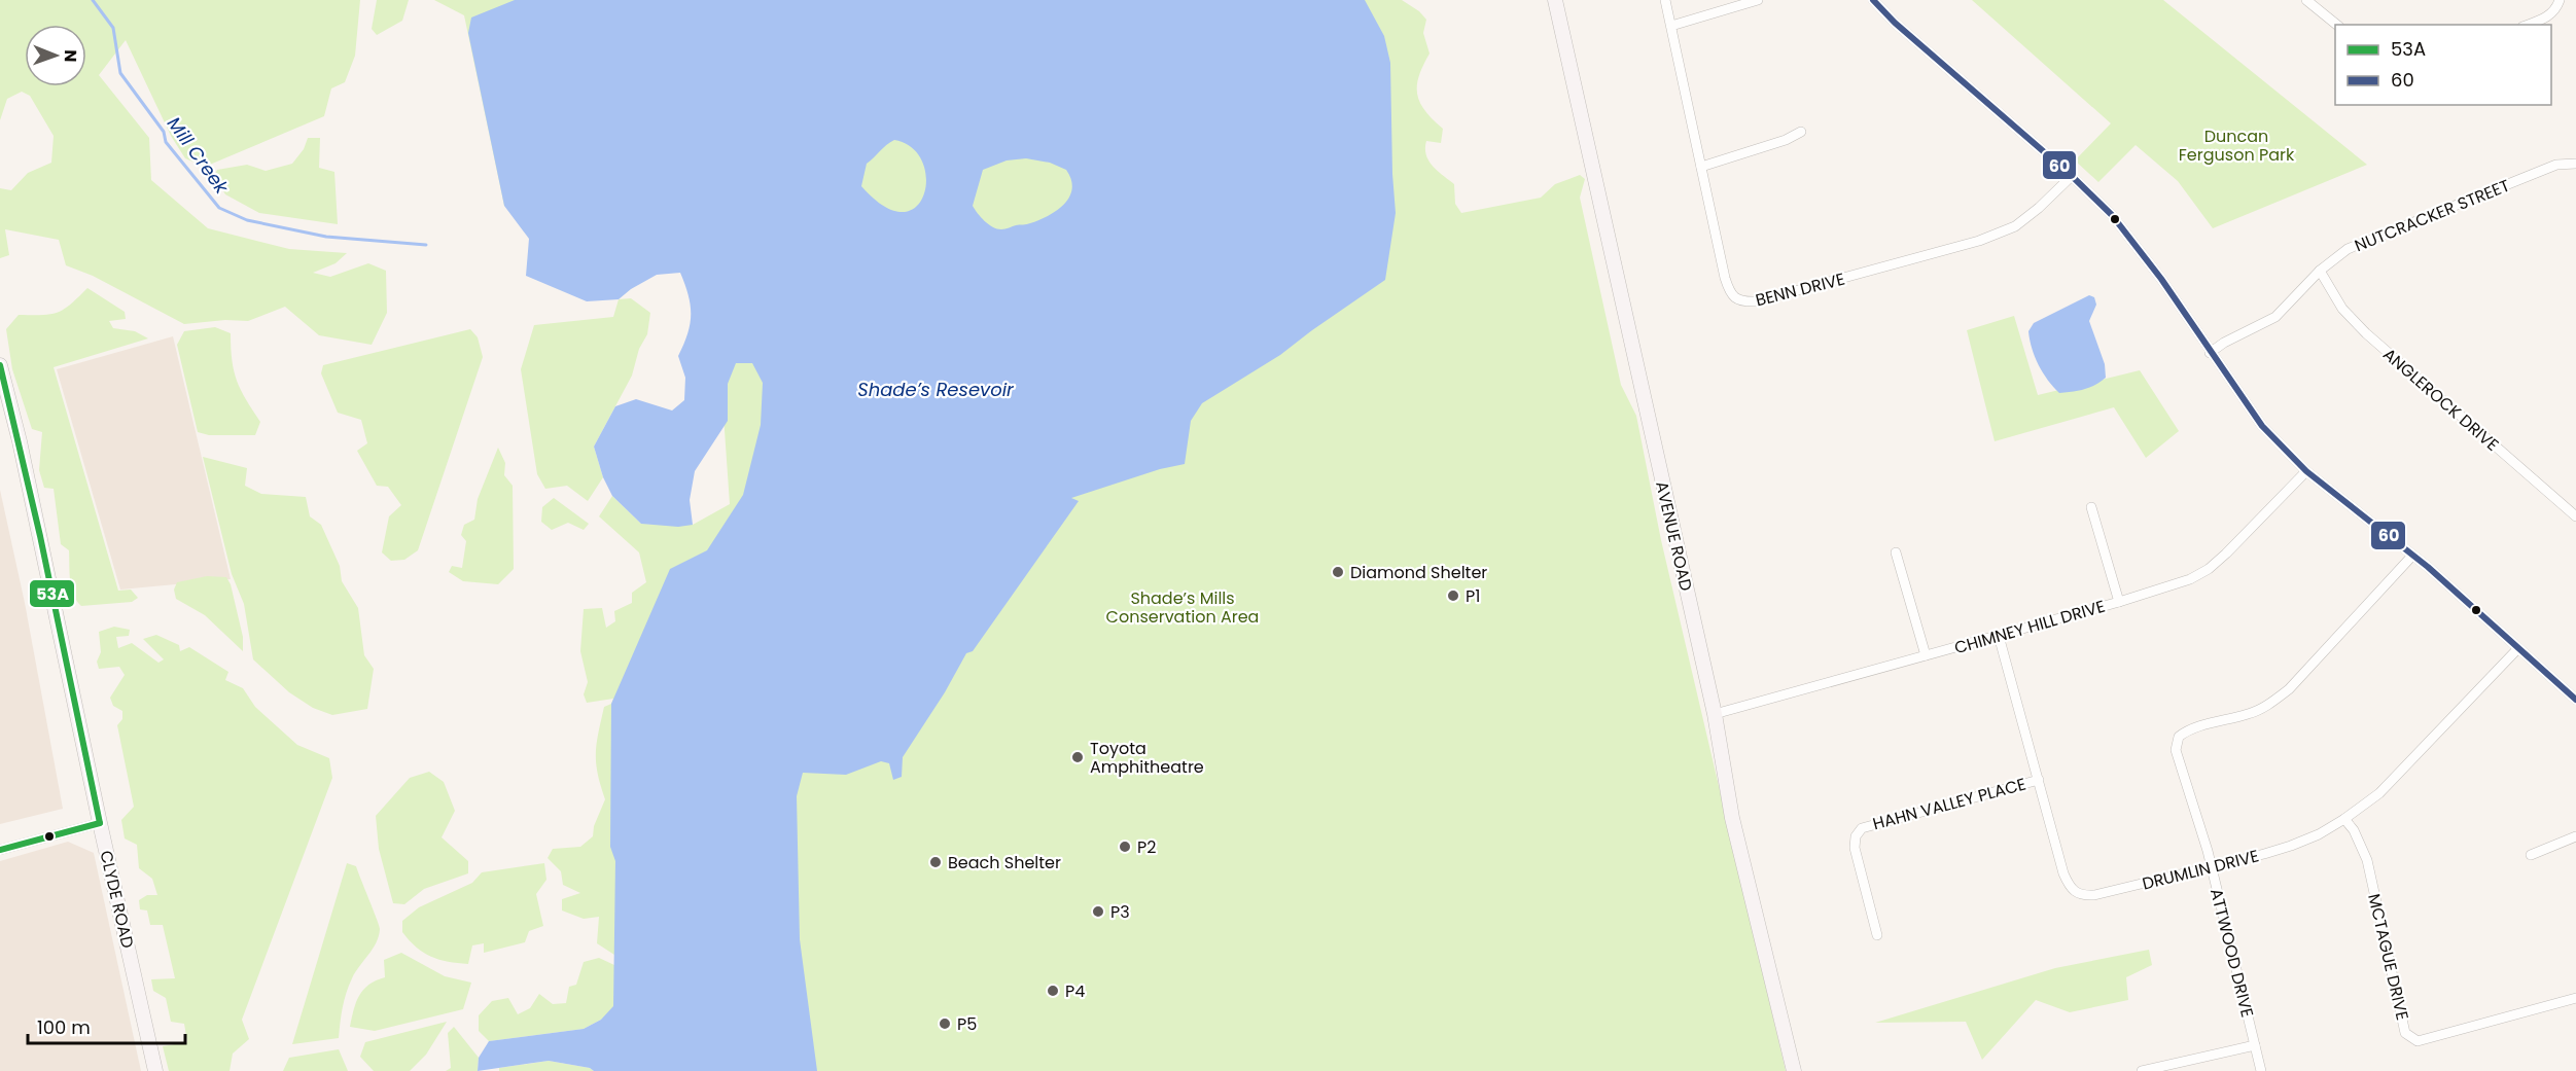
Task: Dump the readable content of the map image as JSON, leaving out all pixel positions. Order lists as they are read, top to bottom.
{
  "streets": {
    "street": [
      "NUTCRACKER STREET",
      "BENN DRIVE",
      "ANGLEROCK DRIVE",
      "AVENUE ROAD",
      "CHIMNEY HILL DRIVE",
      "HAHN VALLEY PLACE",
      "DRUMLIN DRIVE",
      "CLYDE ROAD",
      "ATTWOOD DRIVE",
      "MCTAGUE DRIVE"
    ]
  },
  "crossings": [
    ["NUTCRACKER STREET", "ANGLEROCK DRIVE"],
    ["AVENUE ROAD", "CHIMNEY HILL DRIVE"],
    ["CHIMNEY HILL DRIVE", "DRUMLIN DRIVE"],
    ["HAHN VALLEY PLACE", "DRUMLIN DRIVE"],
    ["DRUMLIN DRIVE", "ATTWOOD DRIVE"],
    ["DRUMLIN DRIVE", "MCTAGUE DRIVE"]
  ],
  "water": ["Mill Creek", "Shade’s Resevoir"],
  "parks": ["Duncan Ferguson Park", "Shade’s Mills Conservation Area"],
  "places": [
    "Diamond Shelter",
    "P1",
    "Toyota Amphitheatre",
    "P2",
    "Beach Shelter",
    "P3",
    "P4",
    "P5"
  ],
  "lines": ["transit line 60", "transit line 53A"],
  "legend": ["53A", "60"],
  "scale_bar": "100 m",
  "north": "right"
}
